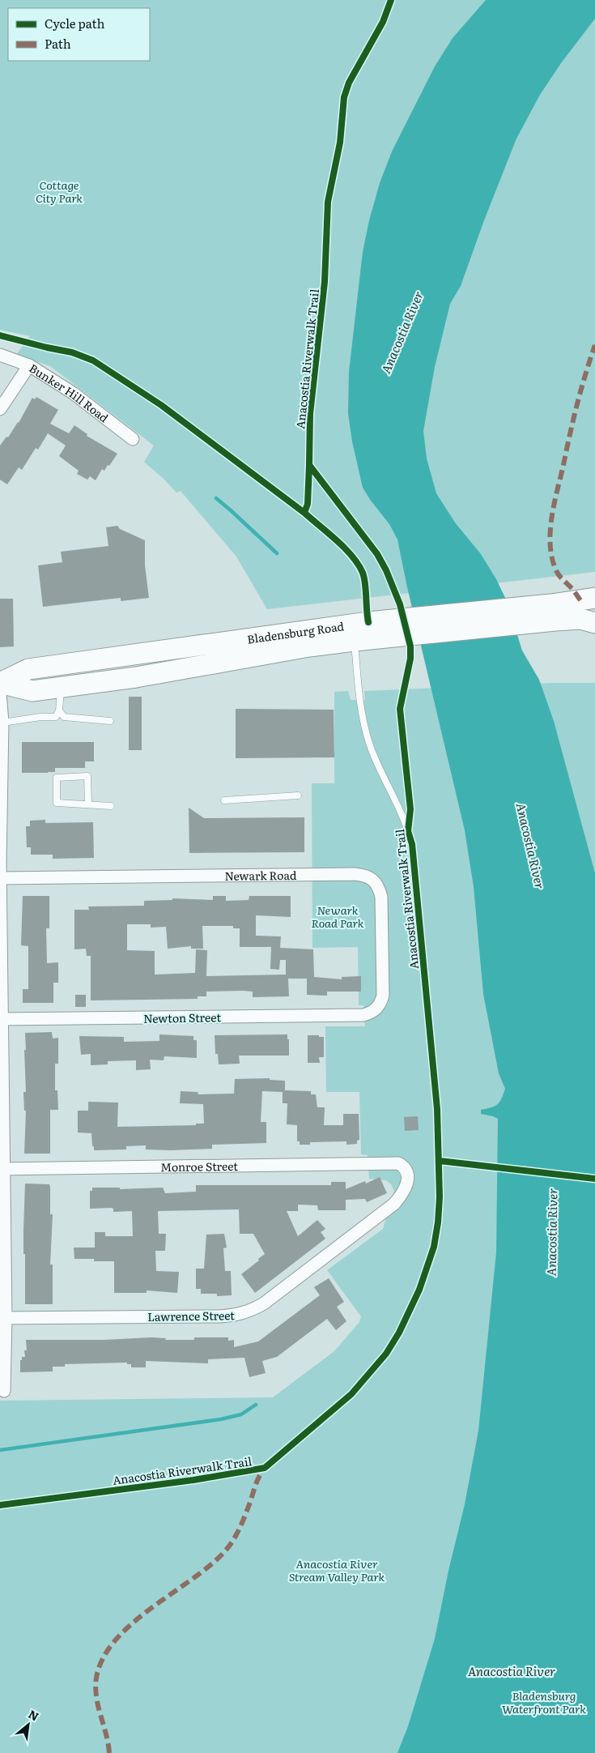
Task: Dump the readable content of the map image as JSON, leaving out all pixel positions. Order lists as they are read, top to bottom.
{
  "streets": {
    "main road": ["Bladensburg Road"],
    "street": [
      "Bunker Hill Road",
      "Newark Road",
      "Newton Street",
      "Monroe Street",
      "Lawrence Street"
    ],
    "cycle path": ["Anacostia Riverwalk Trail"]
  },
  "crossings": [
    ["Newark Road", "Newton Street"],
    ["Monroe Street", "Lawrence Street"]
  ],
  "water": ["Anacostia River"],
  "parks": [
    "Cottage City Park",
    "Newark Road Park",
    "Anacostia River Stream Valley Park",
    "Bladensburg Waterfront Park"
  ],
  "legend": ["Cycle path", "Path"],
  "north": "top right"
}
